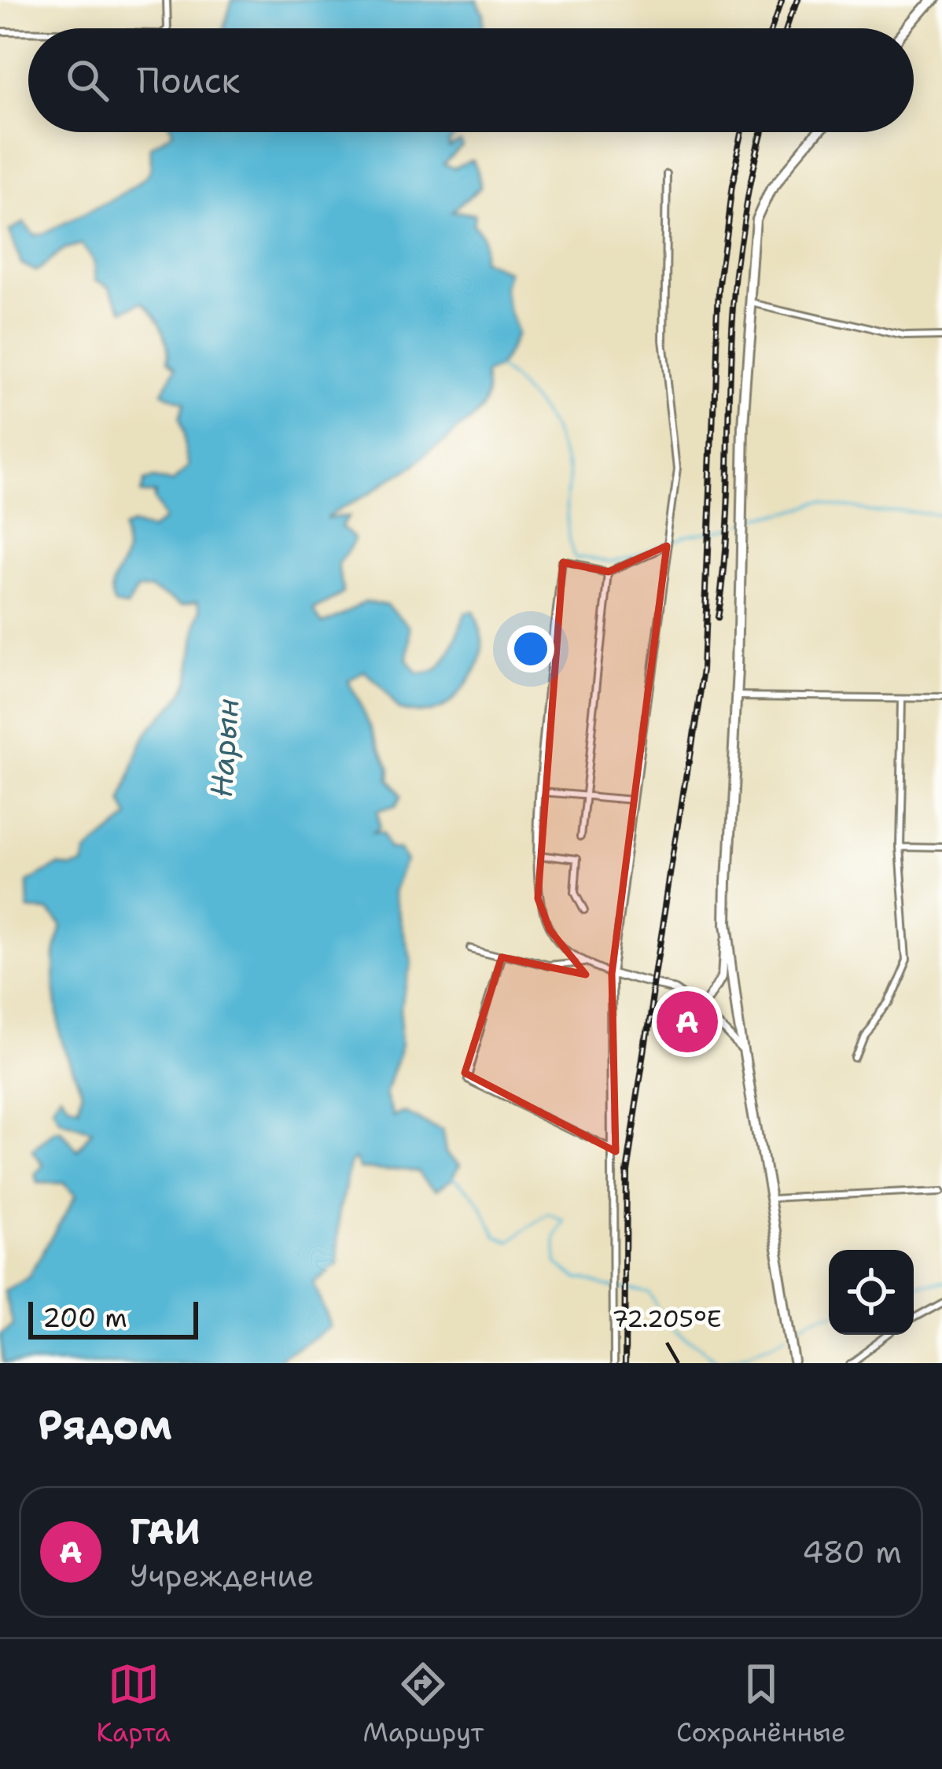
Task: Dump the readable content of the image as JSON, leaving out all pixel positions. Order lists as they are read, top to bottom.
{
  "water": ["Нарын"],
  "scale_bar": "200 m",
  "page": {
    "search": "Поиск",
    "pins": "A",
    "scale": "200 m",
    "heading": "Рядом",
    "list": [
      {
        "mark": "A",
        "name": "ГАИ",
        "note": "Учреждение",
        "value": "480 m"
      }
    ],
    "nav": ["Карта", "Маршрут", "Сохранённые"]
  },
  "coordinates": ["72.205°E"]
}
